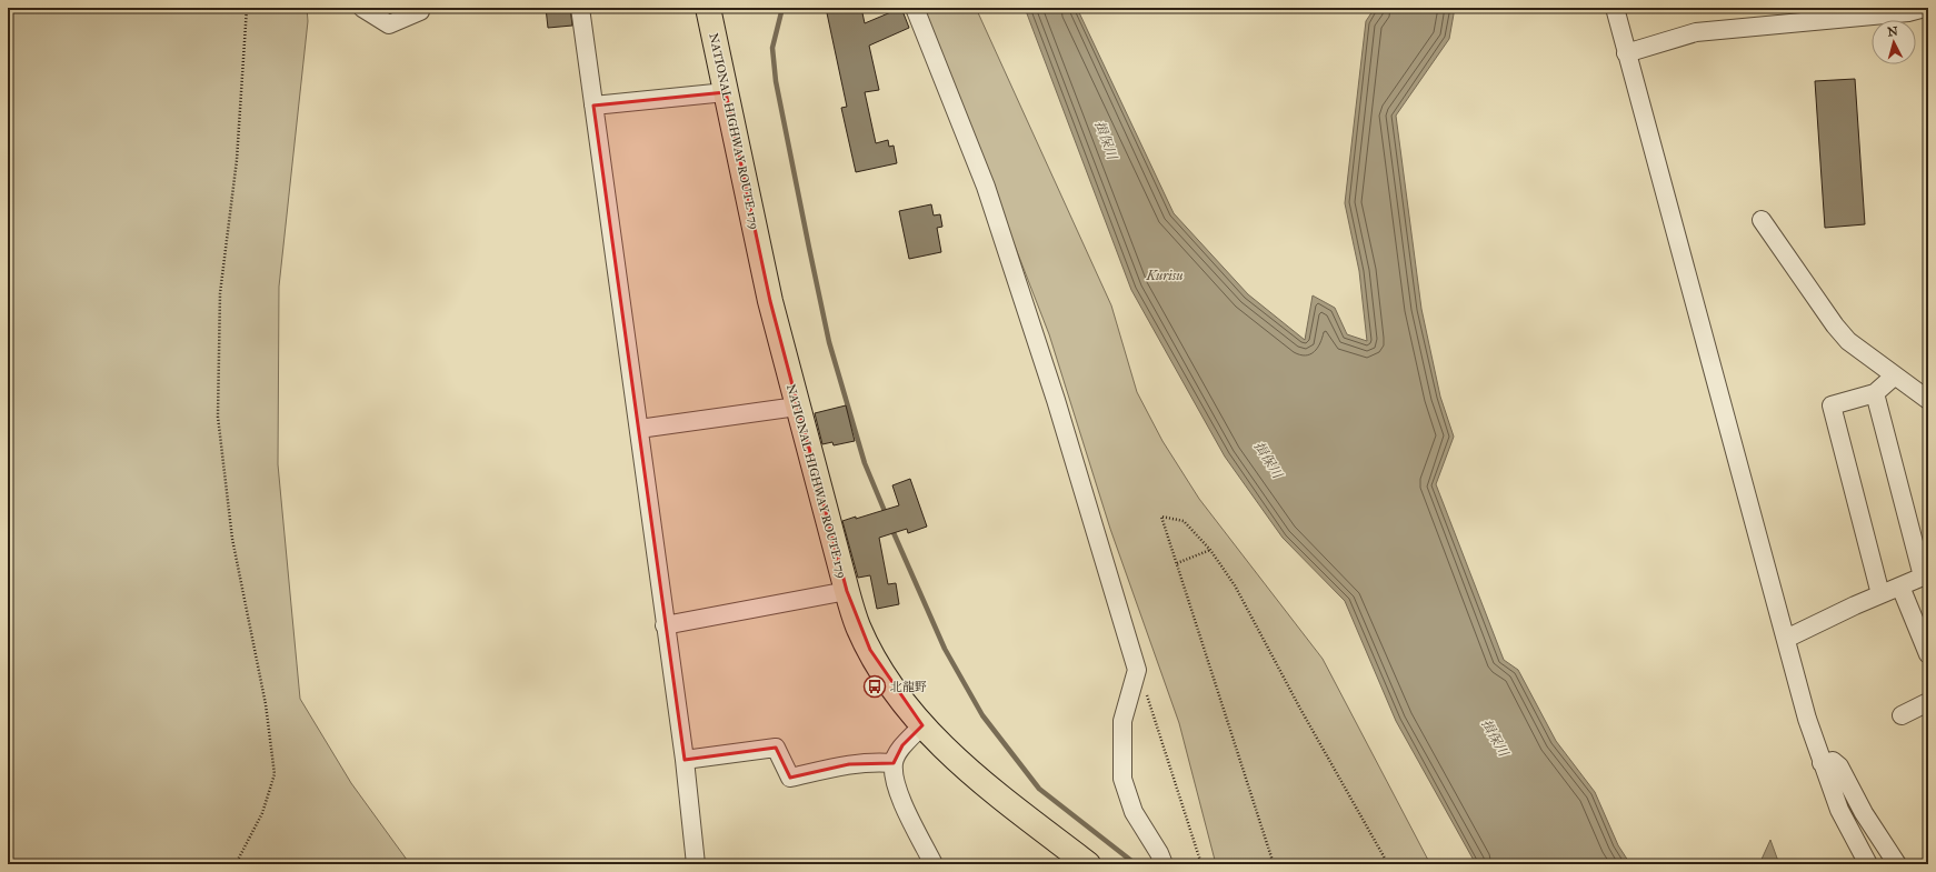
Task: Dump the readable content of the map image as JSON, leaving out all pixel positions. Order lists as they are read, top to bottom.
{
  "streets": {
    "highway": ["NATIONAL HIGHWAY ROUTE 179"]
  },
  "water": ["揖保川", "Kurisu"],
  "places": {
    "bus stop": ["北龍野"]
  },
  "north": "top"
}
